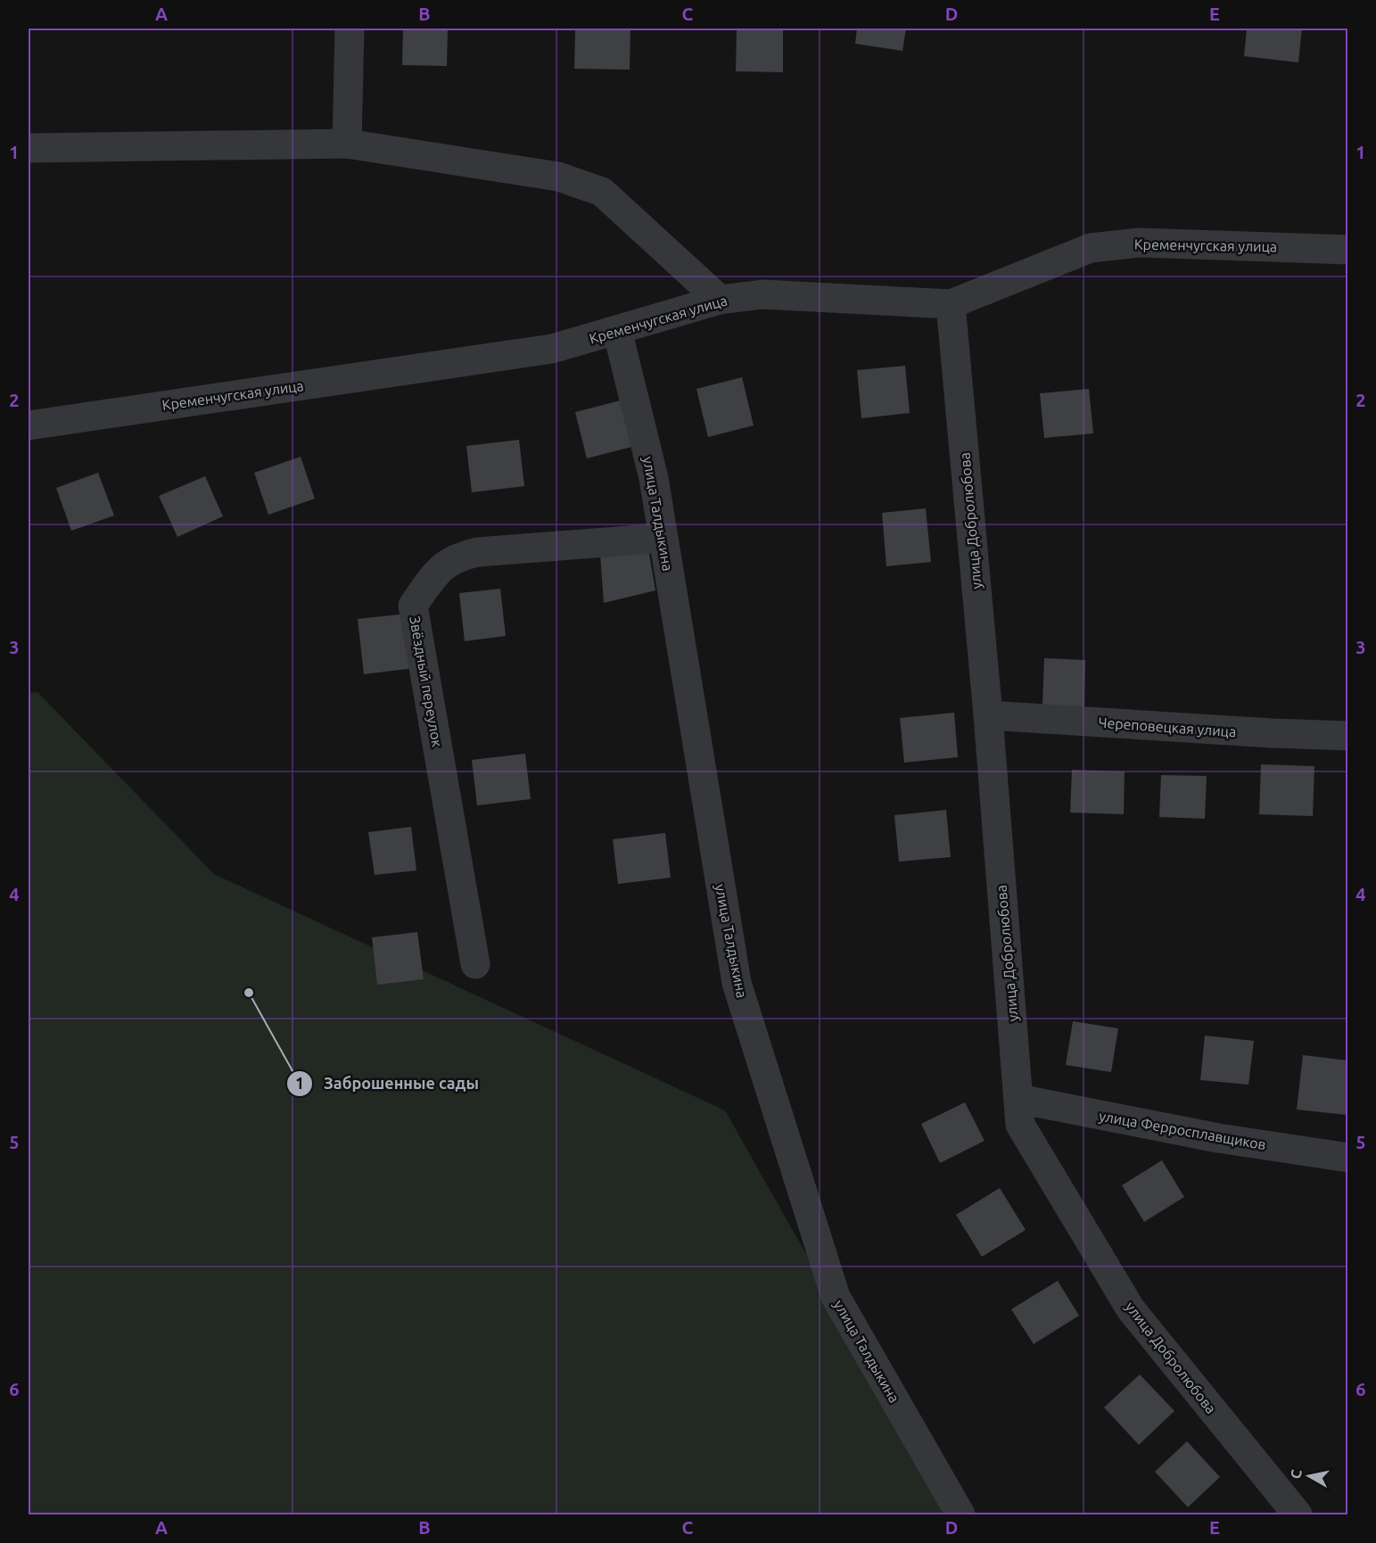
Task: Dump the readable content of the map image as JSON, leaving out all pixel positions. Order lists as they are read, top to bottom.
{
  "streets": {
    "street": [
      "Кременчугская улица",
      "улица Талдыкина",
      "улица Добролюбова",
      "Звёздный переулок",
      "Череповецкая улица",
      "улица Ферросплавщиков"
    ]
  },
  "crossings": [
    ["Кременчугская улица", "улица Талдыкина"],
    ["Кременчугская улица", "улица Добролюбова"],
    ["улица Талдыкина", "Звёздный переулок"],
    ["улица Добролюбова", "Череповецкая улица"],
    ["улица Добролюбова", "улица Ферросплавщиков"]
  ],
  "places": ["Заброшенные сады"],
  "north": "left",
  "grid": {
    "columns": [
      "A",
      "B",
      "C",
      "D",
      "E"
    ],
    "rows": [
      "1",
      "2",
      "3",
      "4",
      "5",
      "6"
    ]
  }
}
